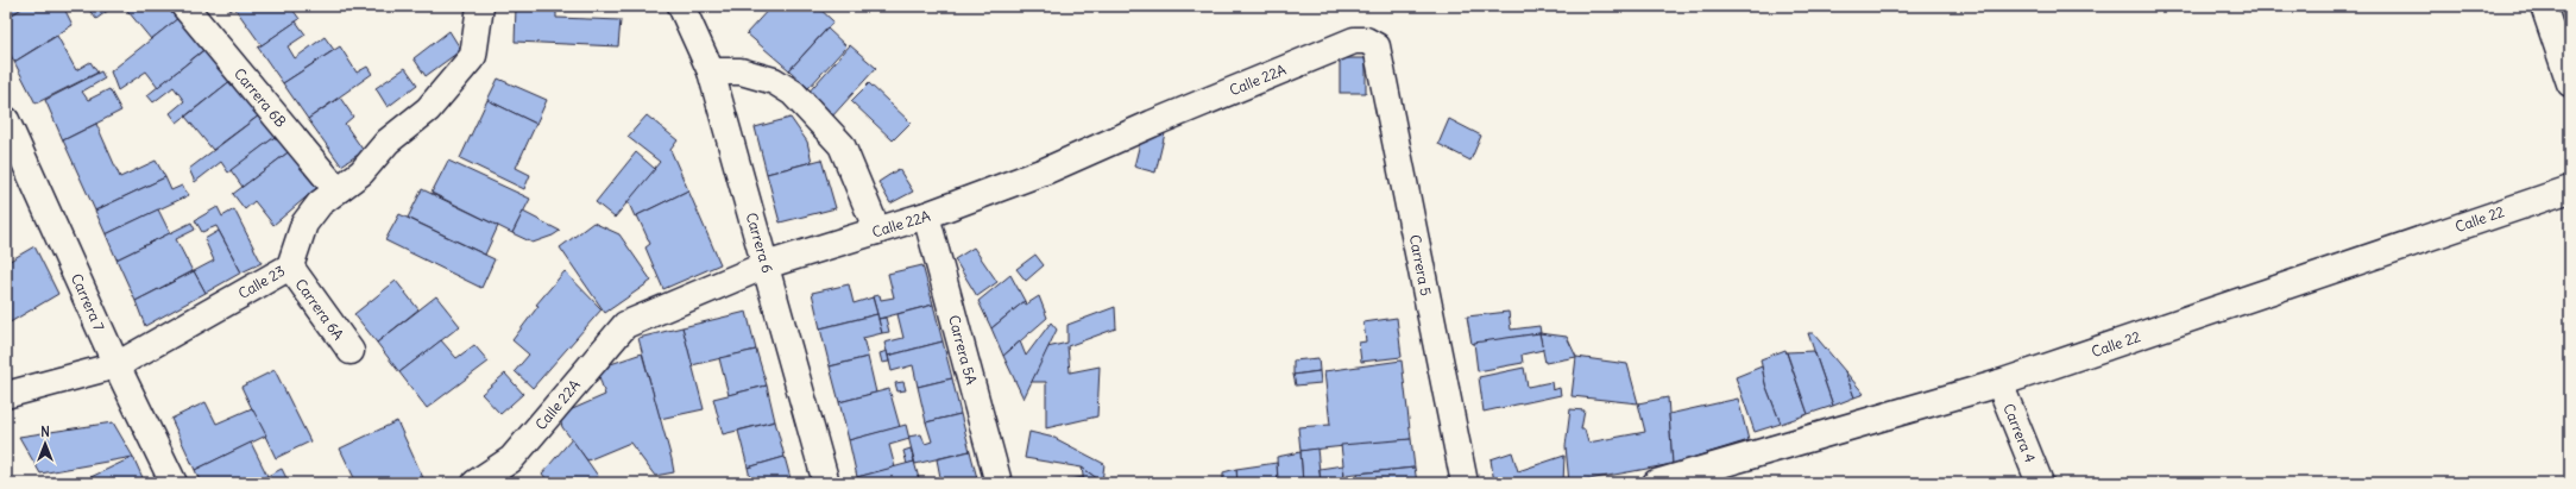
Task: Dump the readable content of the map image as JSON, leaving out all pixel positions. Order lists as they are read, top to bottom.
{
  "streets": {
    "street": [
      "Calle 22A",
      "Carrera 6B",
      "Calle 22",
      "Carrera 6",
      "Carrera 5",
      "Calle 23",
      "Carrera 7",
      "Carrera 6A",
      "Carrera 5A",
      "Carrera 4"
    ]
  },
  "crossings": [
    ["Calle 22A", "Carrera 6"],
    ["Calle 22A", "Carrera 5"],
    ["Calle 22A", "Carrera 5A"],
    ["Carrera 6B", "Calle 23"],
    ["Calle 22", "Carrera 4"],
    ["Calle 23", "Carrera 7"],
    ["Calle 23", "Carrera 6A"]
  ],
  "north": "top"
}
